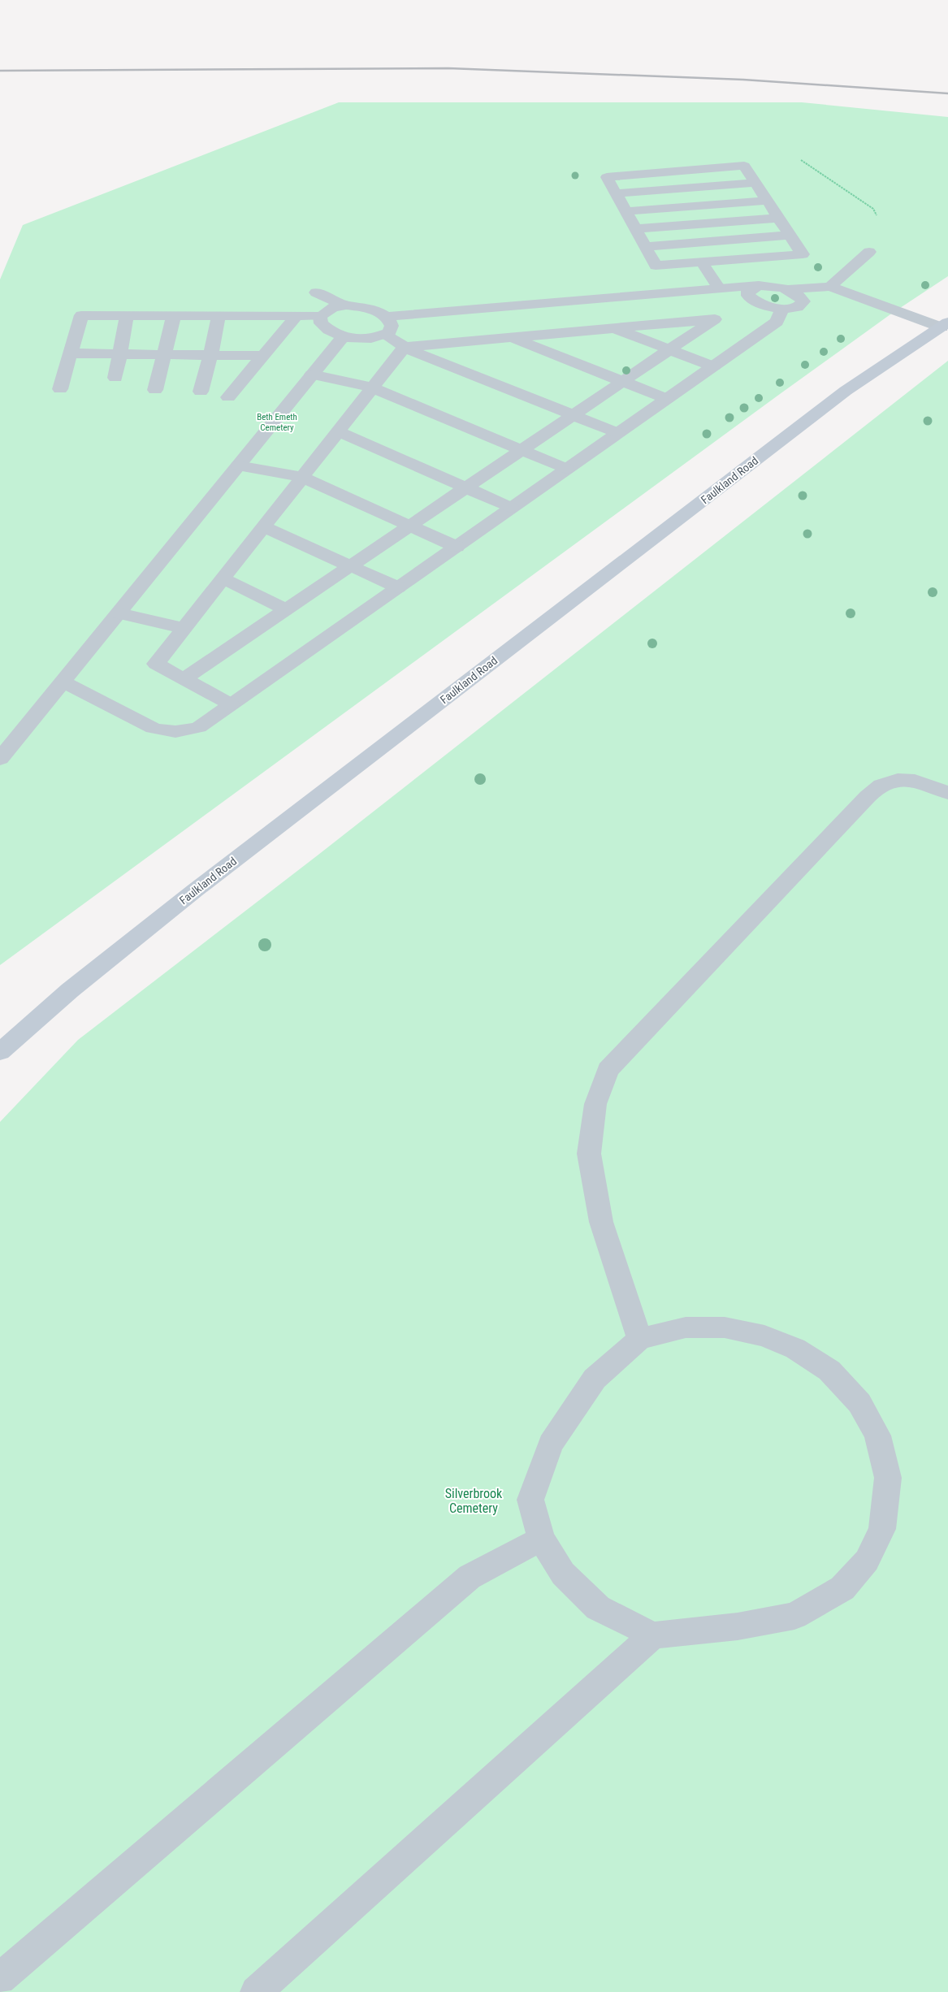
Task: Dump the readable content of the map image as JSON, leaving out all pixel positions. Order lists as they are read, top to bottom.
{
  "streets": {
    "main road": ["Faulkland Road"]
  },
  "parks": ["Beth Emeth Cemetery", "Silverbrook Cemetery"]
}
